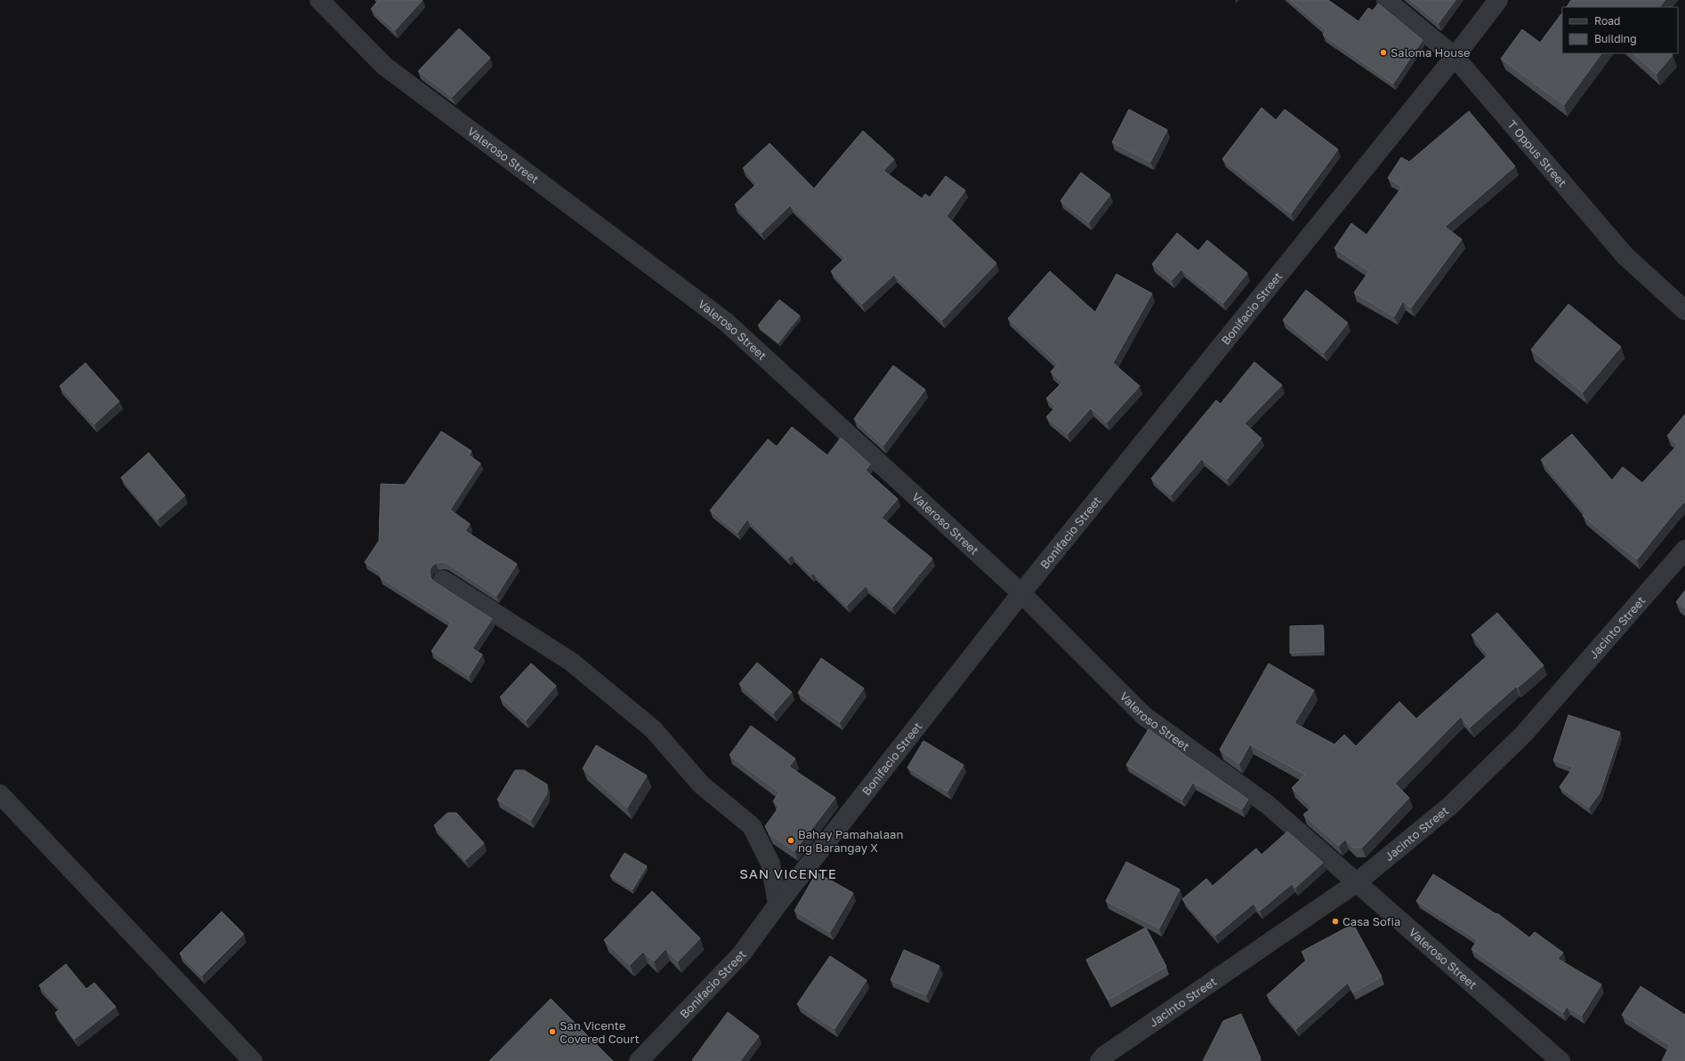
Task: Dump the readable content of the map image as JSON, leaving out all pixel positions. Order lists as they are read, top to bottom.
{
  "streets": {
    "street": [
      "T Oppus Street",
      "Valeroso Street",
      "Bonifacio Street",
      "Jacinto Street"
    ]
  },
  "crossings": [
    ["T Oppus Street", "Bonifacio Street"],
    ["Valeroso Street", "Bonifacio Street"],
    ["Valeroso Street", "Jacinto Street"]
  ],
  "districts": ["SAN VICENTE"],
  "places": [
    "Saloma House",
    "Bahay Pamahalaan ng Barangay X",
    "Casa Sofia",
    "San Vicente Covered Court"
  ],
  "legend": ["Road", "Building"]
}
